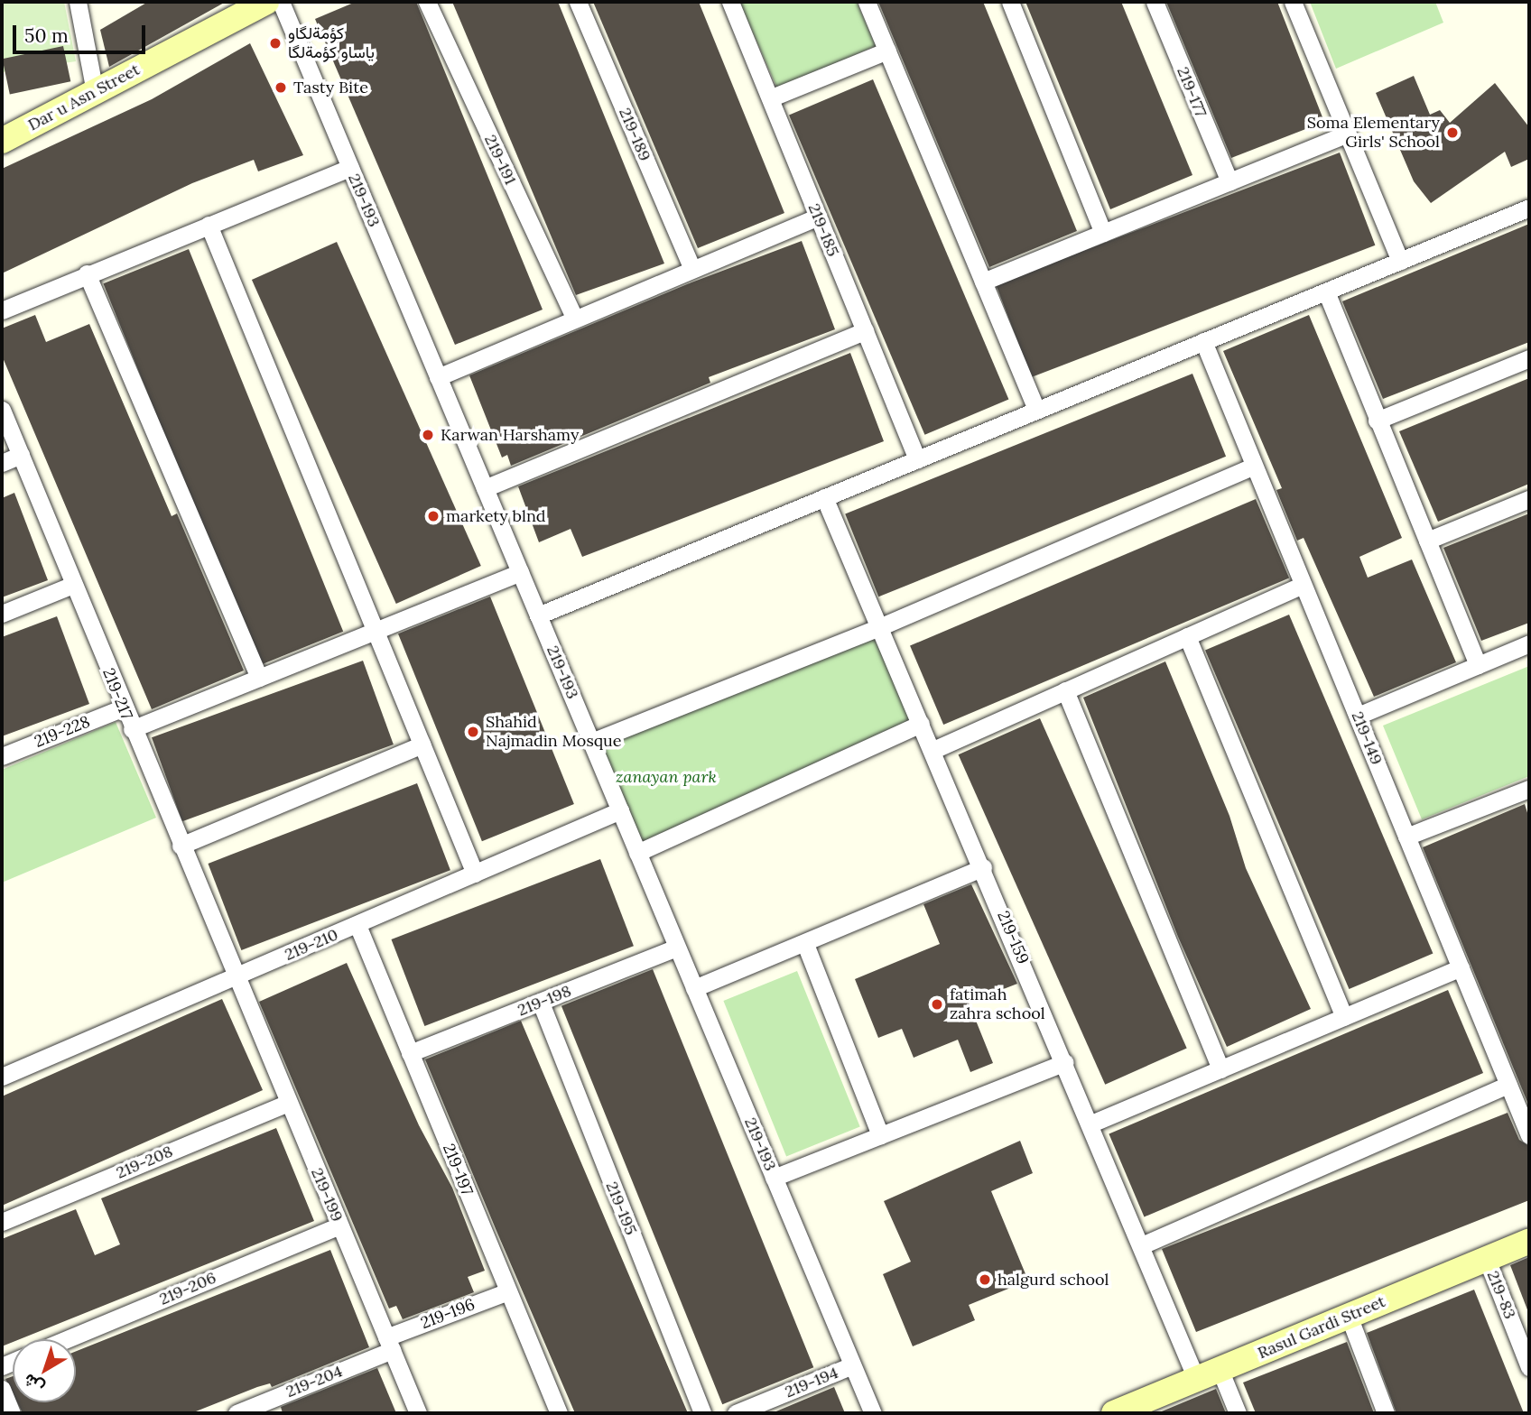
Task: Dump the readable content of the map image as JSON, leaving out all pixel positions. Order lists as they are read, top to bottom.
{
  "streets": {
    "street": [
      "219-177",
      "Dar u Asn Street",
      "219-189",
      "219-191",
      "219-193",
      "219-185",
      "219-217",
      "219-228",
      "219-149",
      "219-159",
      "219-210",
      "219-198",
      "219-208",
      "219-197",
      "219-199",
      "219-195",
      "219-206",
      "219-83",
      "219-196",
      "Rasul Gardi Street",
      "219-204",
      "219-194"
    ]
  },
  "crossings": [
    ["219-193", "219-210"],
    ["219-193", "219-198"],
    ["219-193", "219-194"],
    ["219-217", "219-228"],
    ["219-217", "219-210"],
    ["219-217", "219-199"],
    ["219-159", "Rasul Gardi Street"],
    ["219-210", "219-197"],
    ["219-210", "219-199"],
    ["219-198", "219-197"],
    ["219-198", "219-195"],
    ["219-208", "219-199"],
    ["219-197", "219-196"],
    ["219-199", "219-206"],
    ["219-199", "219-196"],
    ["219-199", "219-204"],
    ["219-83", "Rasul Gardi Street"],
    ["219-196", "219-204"]
  ],
  "parks": ["zanayan park"],
  "places": [
    "كؤمةلگاو ياساو كؤمةلگا",
    "Tasty Bite",
    "Soma Elementary Girls' School",
    "Karwan Harshamy",
    "markety blnd",
    "Shahid Najmadin Mosque",
    "fatimah zahra school",
    "halgurd school"
  ],
  "scale_bar": "50 m",
  "north": "bottom left"
}
